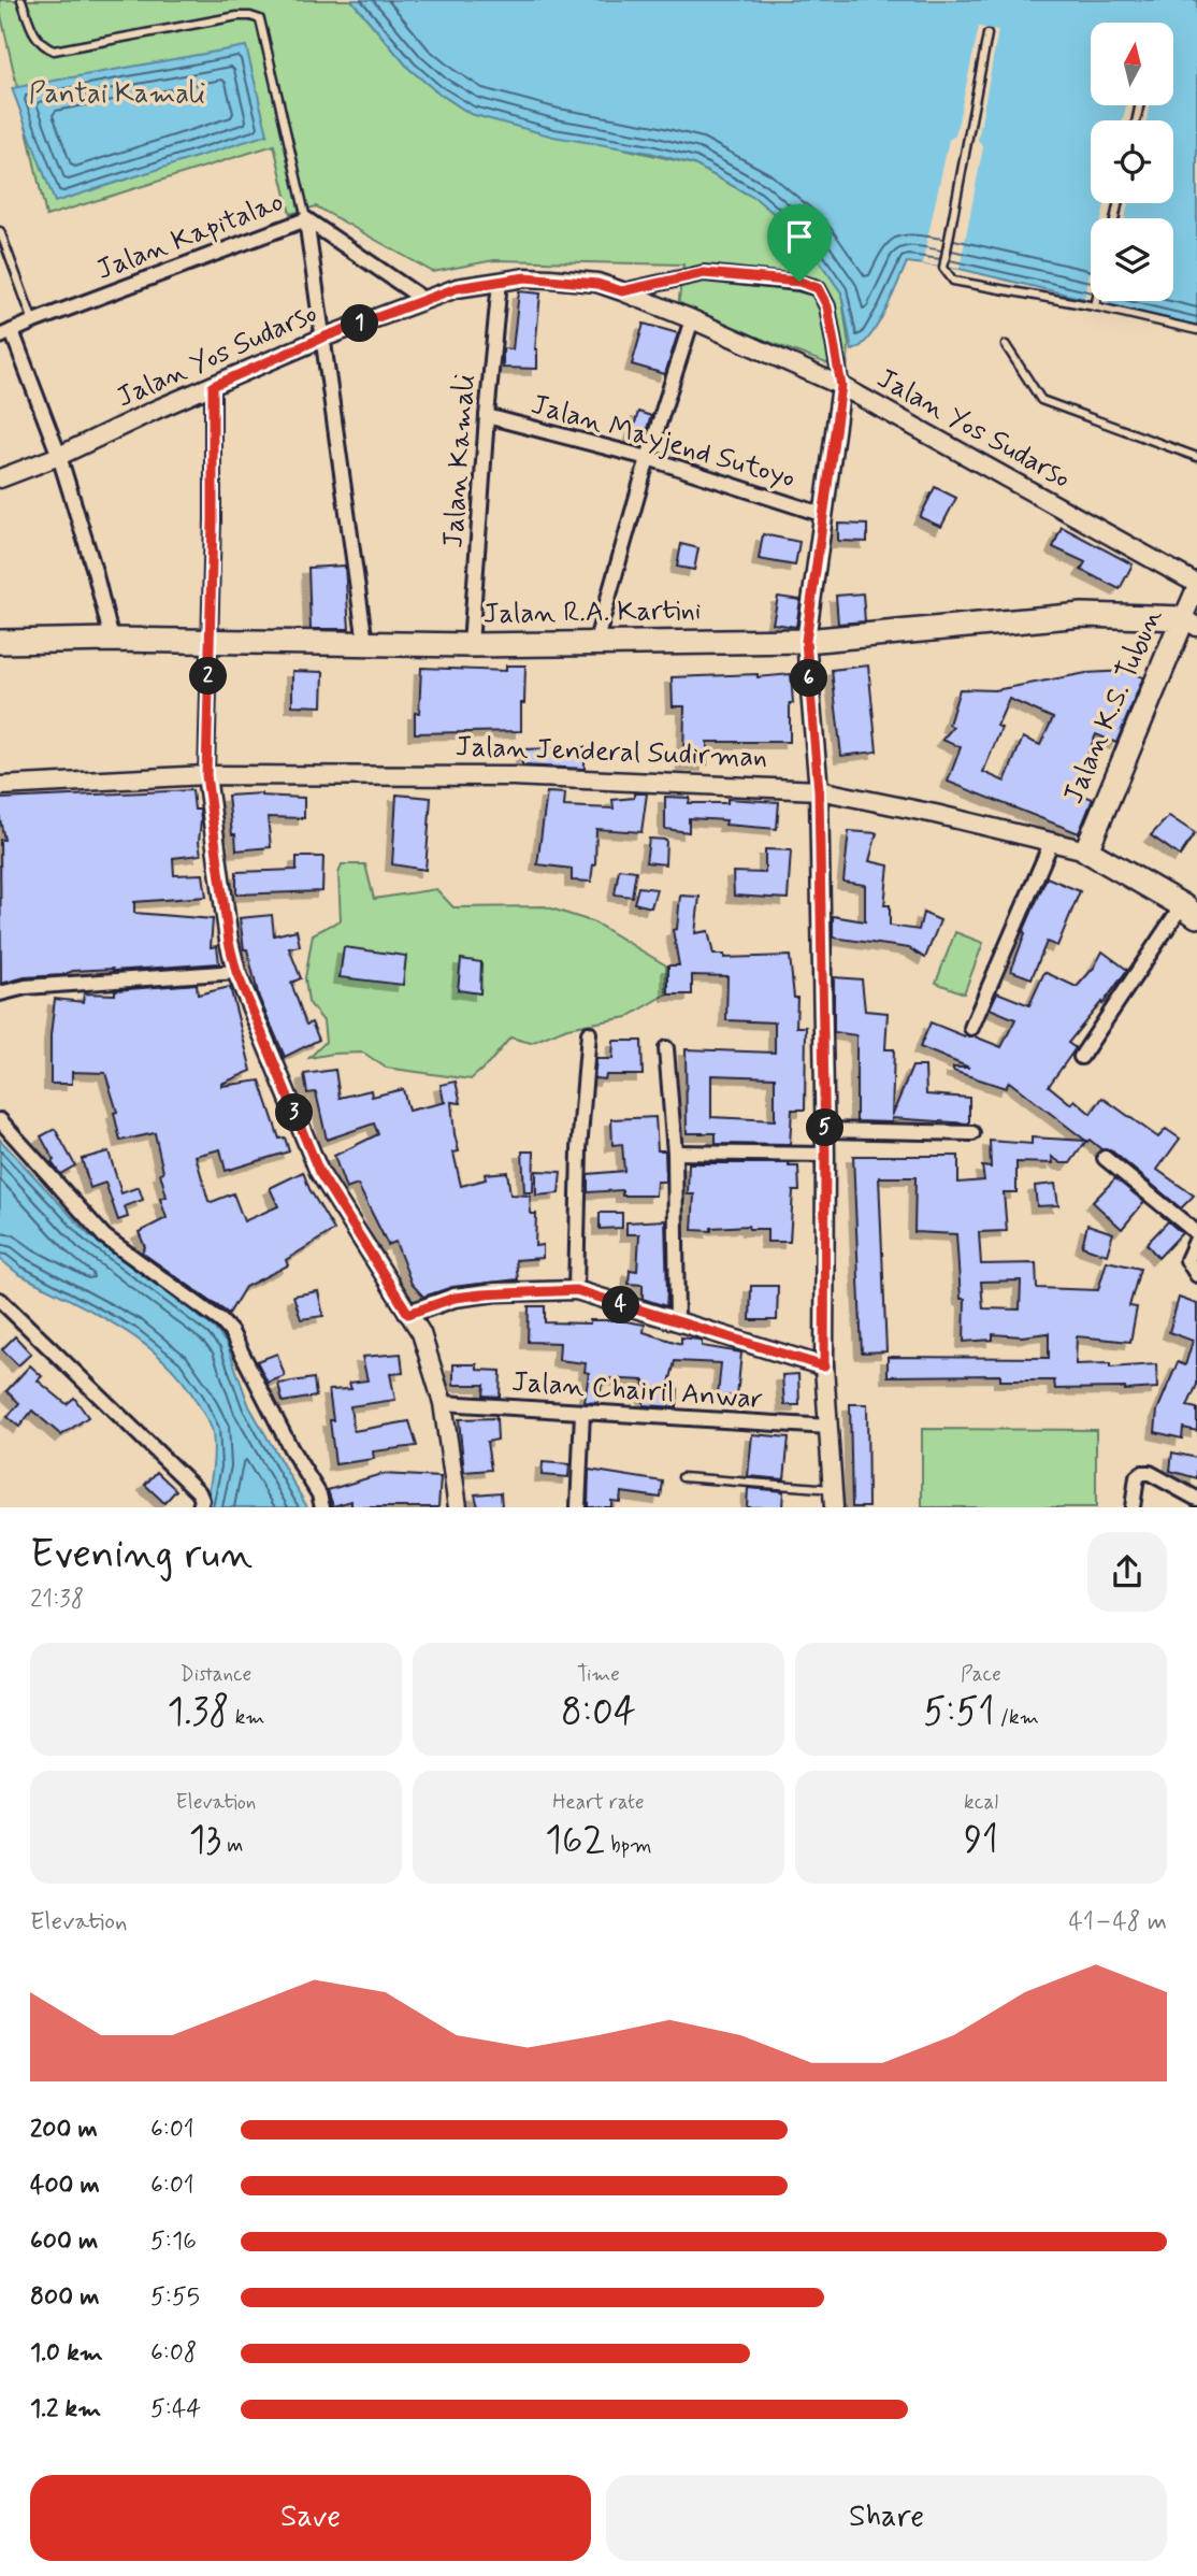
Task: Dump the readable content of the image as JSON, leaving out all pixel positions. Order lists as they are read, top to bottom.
{
  "streets": {
    "highway": ["Jalan R.A. Kartini", "Jalan K.S. Tubun", "Jalan Jenderal Sudirman"],
    "main road": ["Jalan Yos Sudarso"],
    "street": [
      "Jalan Kapitalao",
      "Jalan Mayjend Sutoyo",
      "Jalan Kamali",
      "Jalan Chairil Anwar"
    ]
  },
  "crossings": [
    ["Jalan Kapitalao", "Jalan Yos Sudarso"],
    ["Jalan Yos Sudarso", "Jalan Kamali"],
    ["Jalan Yos Sudarso", "Jalan K.S. Tubun"],
    ["Jalan Mayjend Sutoyo", "Jalan Kamali"],
    ["Jalan Kamali", "Jalan R.A. Kartini"],
    ["Jalan R.A. Kartini", "Jalan K.S. Tubun"],
    ["Jalan K.S. Tubun", "Jalan Jenderal Sudirman"]
  ],
  "parks": ["Pantai Kamali"],
  "north": "top",
  "page": {
    "pins": [
      "1",
      "2",
      "6",
      "3",
      "5",
      "4"
    ],
    "heading": ["Evening run", "21:38"],
    "stats": [
      ["Distance", "1.38 km"],
      ["Time", "8:04"],
      ["Pace", "5:51 /km"],
      ["Elevation", "13 m"],
      ["Heart rate", "162 bpm"],
      ["kcal", "91"]
    ],
    "chart": ["Elevation", "41–48 m"],
    "list": [
      {
        "name": "200 m",
        "note": "6:01"
      },
      {
        "name": "400 m",
        "note": "6:01"
      },
      {
        "name": "600 m",
        "note": "5:16"
      },
      {
        "name": "800 m",
        "note": "5:55"
      },
      {
        "name": "1.0 km",
        "note": "6:08"
      },
      {
        "name": "1.2 km",
        "note": "5:44"
      }
    ],
    "buttons": ["Save", "Share"]
  }
}
